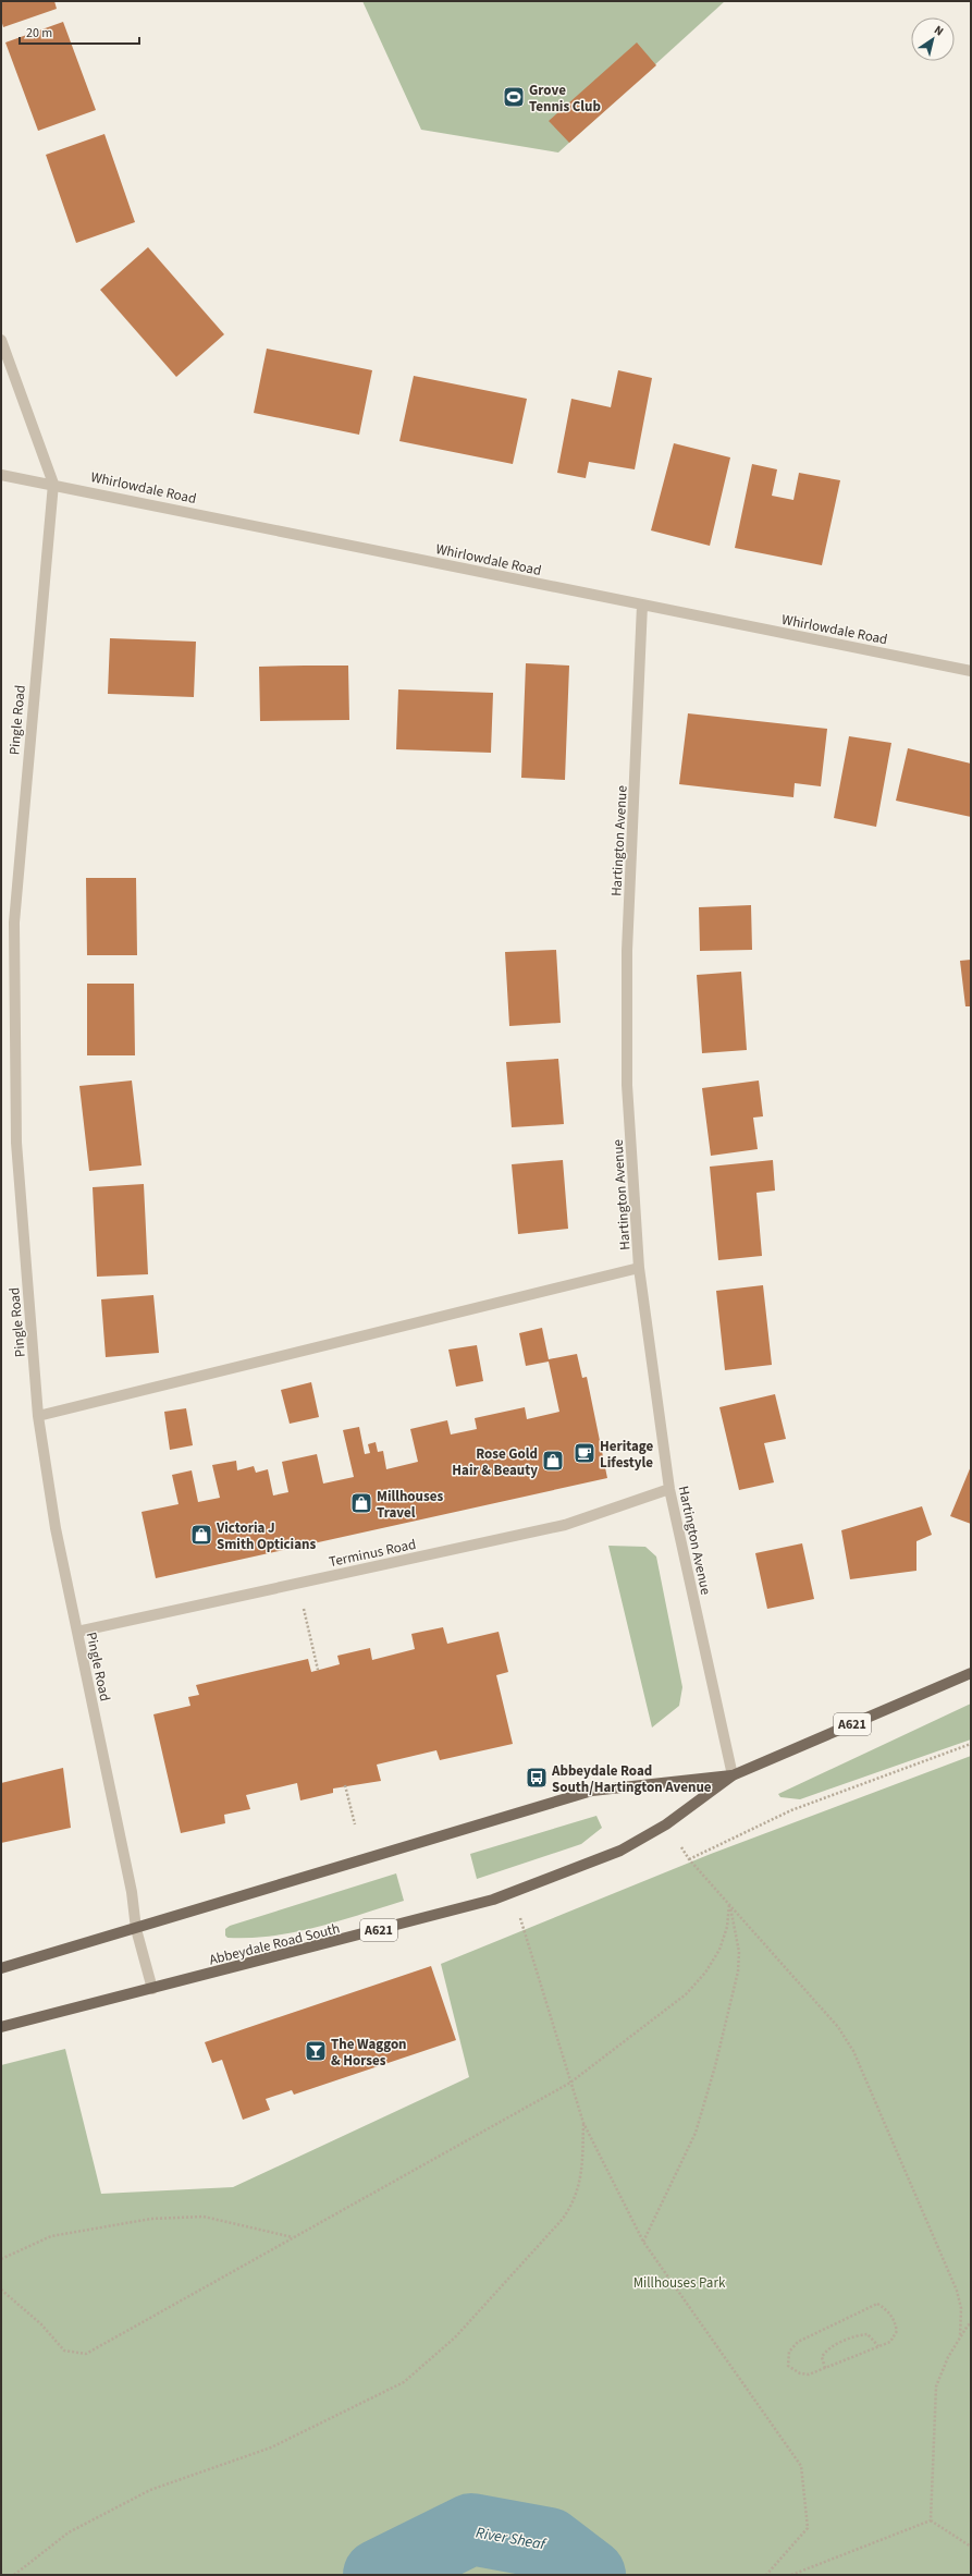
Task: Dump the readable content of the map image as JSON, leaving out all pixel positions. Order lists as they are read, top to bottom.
{
  "streets": {
    "main road": ["A621", "Abbeydale Road South"],
    "street": [
      "Whirlowdale Road",
      "Pingle Road",
      "Hartington Avenue",
      "Terminus Road"
    ]
  },
  "crossings": [
    ["Whirlowdale Road", "Pingle Road"],
    ["Whirlowdale Road", "Hartington Avenue"],
    ["Pingle Road", "Terminus Road"],
    ["Pingle Road", "Abbeydale Road South"],
    ["Hartington Avenue", "Terminus Road"],
    ["Hartington Avenue", "Abbeydale Road South"]
  ],
  "water": ["River Sheaf"],
  "parks": ["Millhouses Park"],
  "places": {
    "sports": ["Grove Tennis Club"],
    "cafe": ["Heritage Lifestyle"],
    "shop": ["Rose Gold Hair & Beauty", "Millhouses Travel", "Victoria J Smith Opticians"],
    "bus stop": ["Abbeydale Road South/Hartington Avenue"],
    "bar": ["The Waggon & Horses"]
  },
  "scale_bar": "20 m",
  "north": "top right"
}
